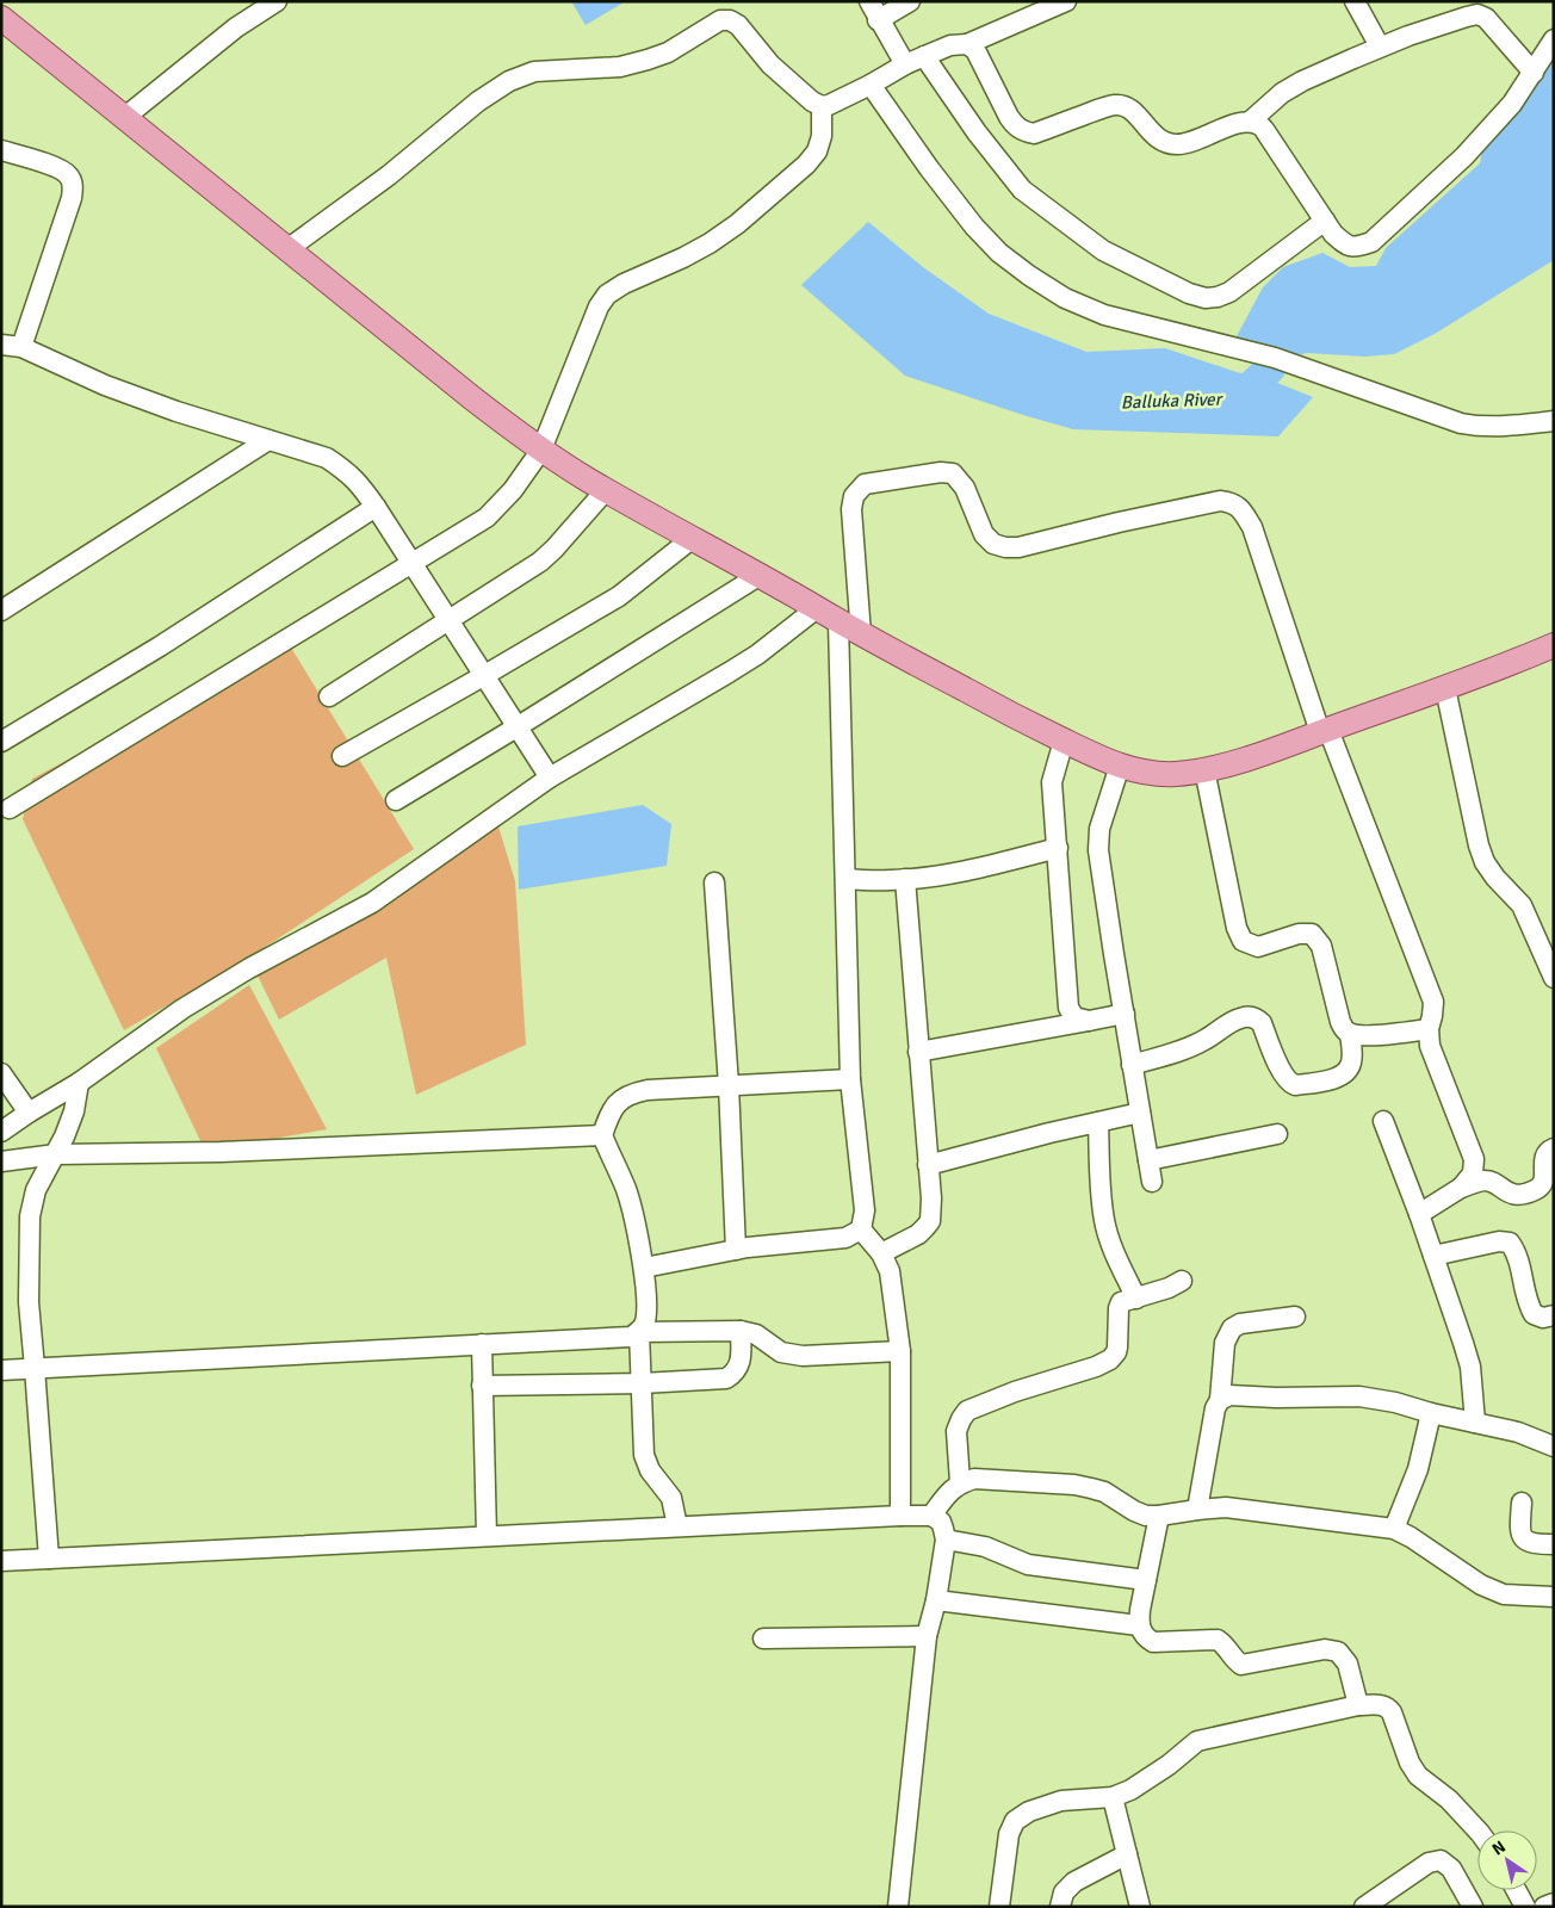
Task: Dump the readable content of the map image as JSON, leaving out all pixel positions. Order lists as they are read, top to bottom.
{
  "water": ["Balluka River"],
  "north": "top left"
}
